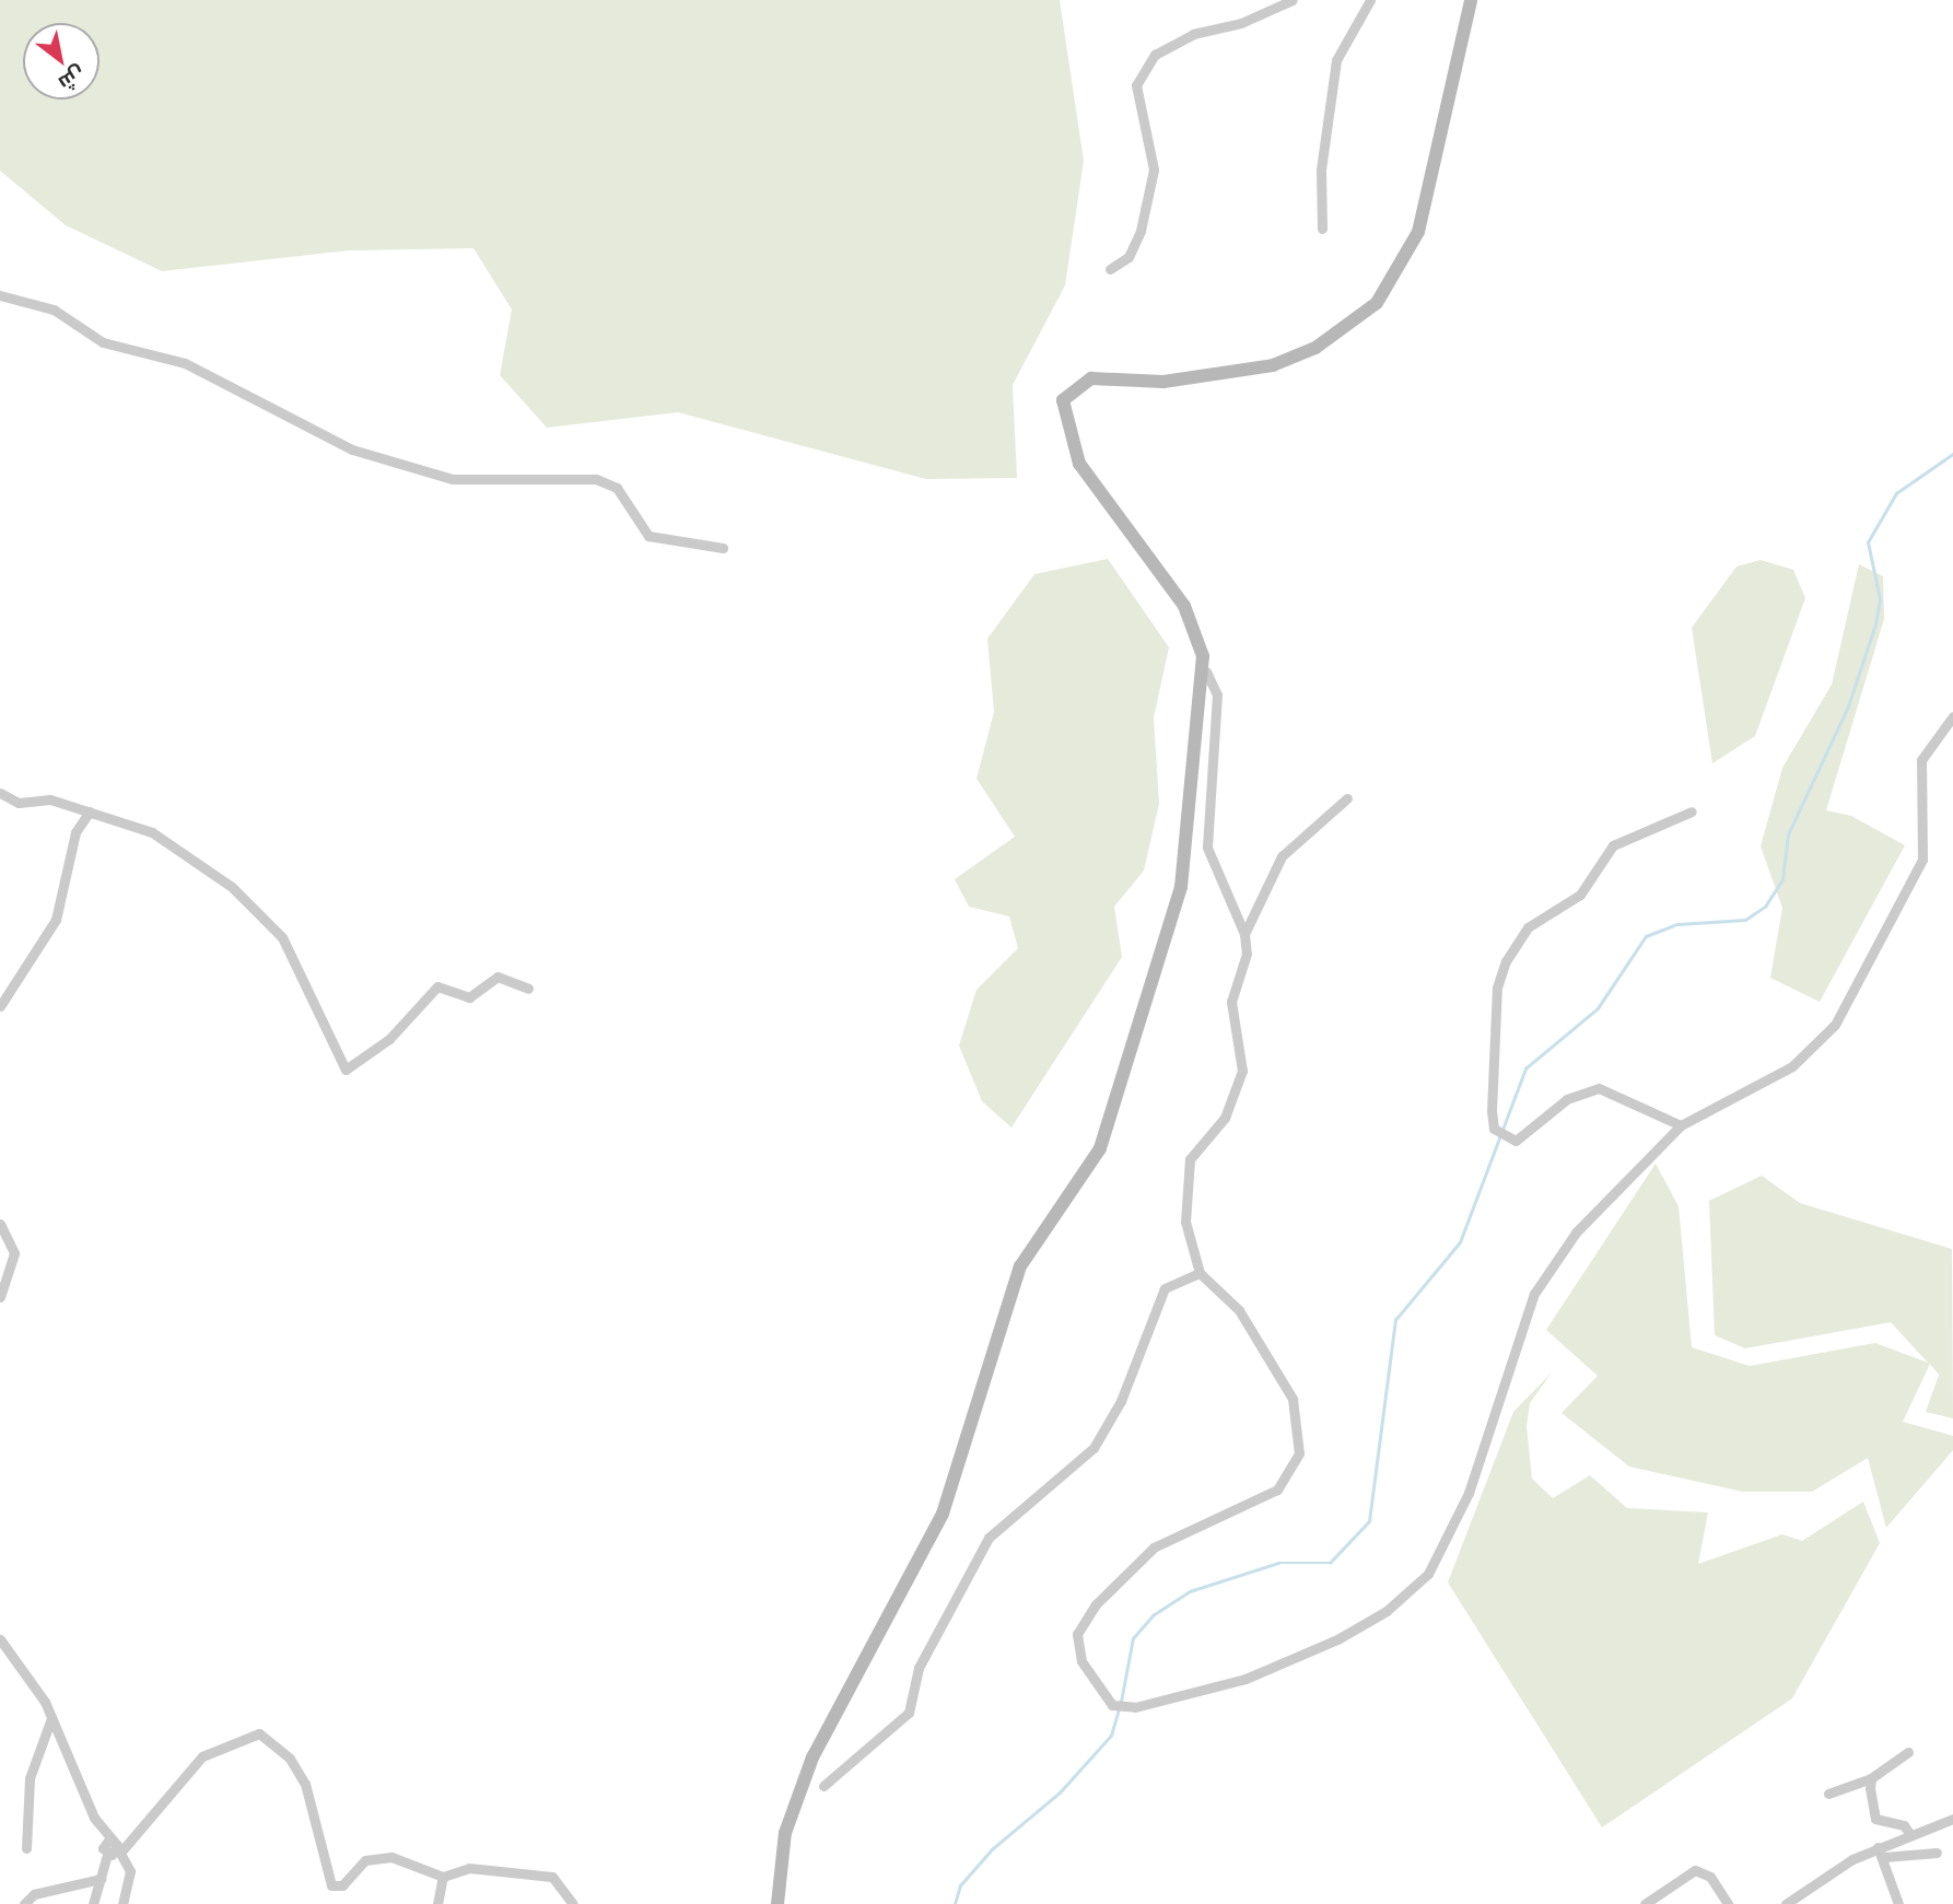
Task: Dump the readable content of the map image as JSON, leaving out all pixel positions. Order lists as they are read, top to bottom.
{
  "north": "bottom right"
}
